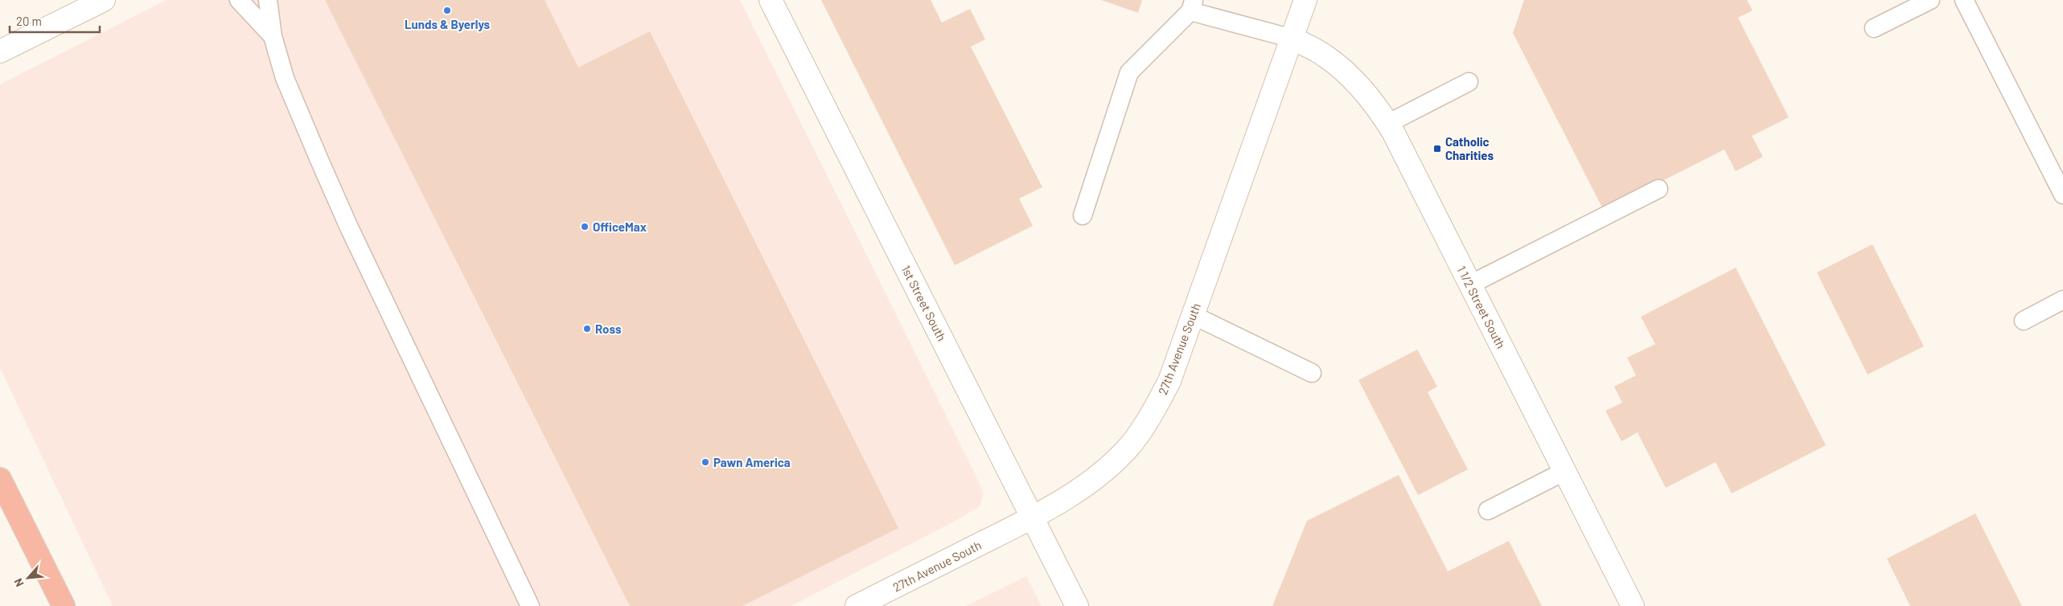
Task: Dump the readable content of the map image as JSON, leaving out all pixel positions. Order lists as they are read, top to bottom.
{
  "streets": {
    "street": ["1st Street South", "1 1/2 Street South", "27th Avenue South"]
  },
  "crossings": [
    ["1st Street South", "27th Avenue South"],
    ["1 1/2 Street South", "27th Avenue South"]
  ],
  "places": {
    "other": [
      "Lunds & Byerlys",
      "OfficeMax",
      "Ross",
      "Pawn America"
    ],
    "transit": ["Catholic Charities"]
  },
  "scale_bar": "20 m",
  "north": "bottom left"
}
